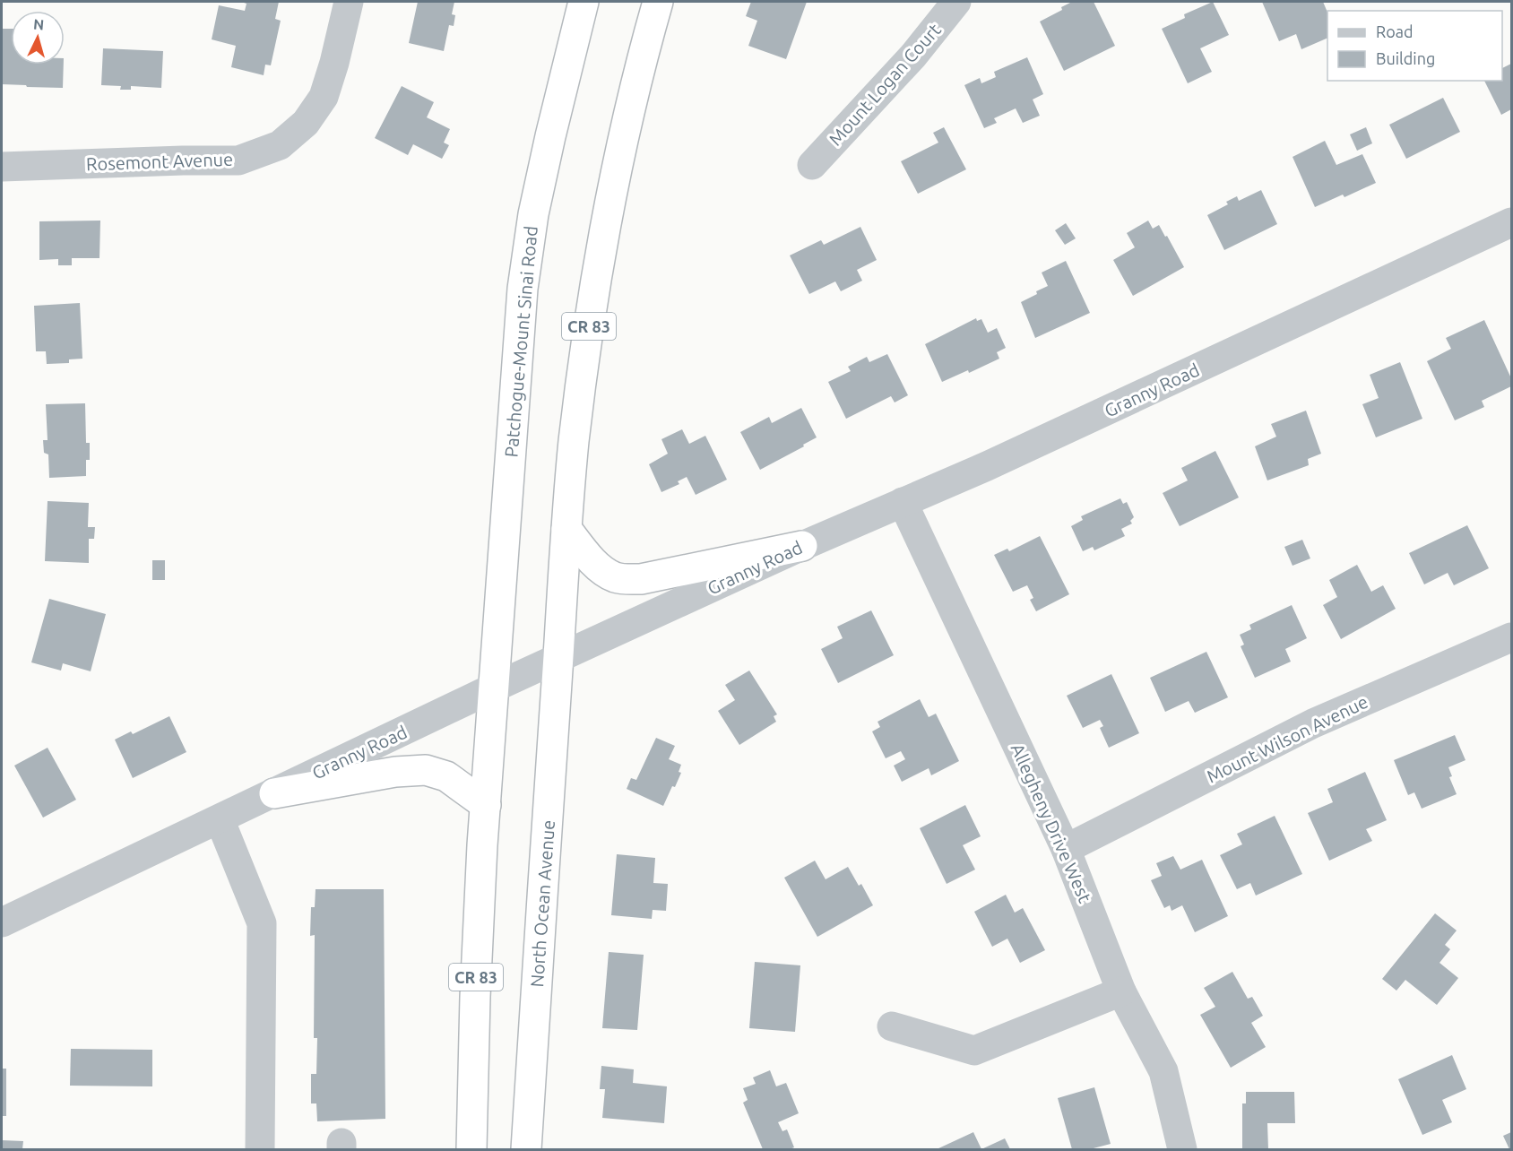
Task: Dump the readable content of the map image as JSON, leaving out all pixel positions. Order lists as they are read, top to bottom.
{
  "streets": {
    "highway": ["CR 83", "Patchogue-Mount Sinai Road", "North Ocean Avenue"],
    "street": [
      "Mount Logan Court",
      "Rosemont Avenue",
      "Granny Road",
      "Mount Wilson Avenue",
      "Allegheny Drive West"
    ]
  },
  "crossings": [
    ["CR 83", "Patchogue-Mount Sinai Road"],
    ["CR 83", "Granny Road"],
    ["CR 83", "North Ocean Avenue"],
    ["Patchogue-Mount Sinai Road", "Granny Road"],
    ["Granny Road", "Allegheny Drive West"],
    ["Granny Road", "North Ocean Avenue"],
    ["Mount Wilson Avenue", "Allegheny Drive West"]
  ],
  "legend": ["Road", "Building"],
  "north": "top"
}
